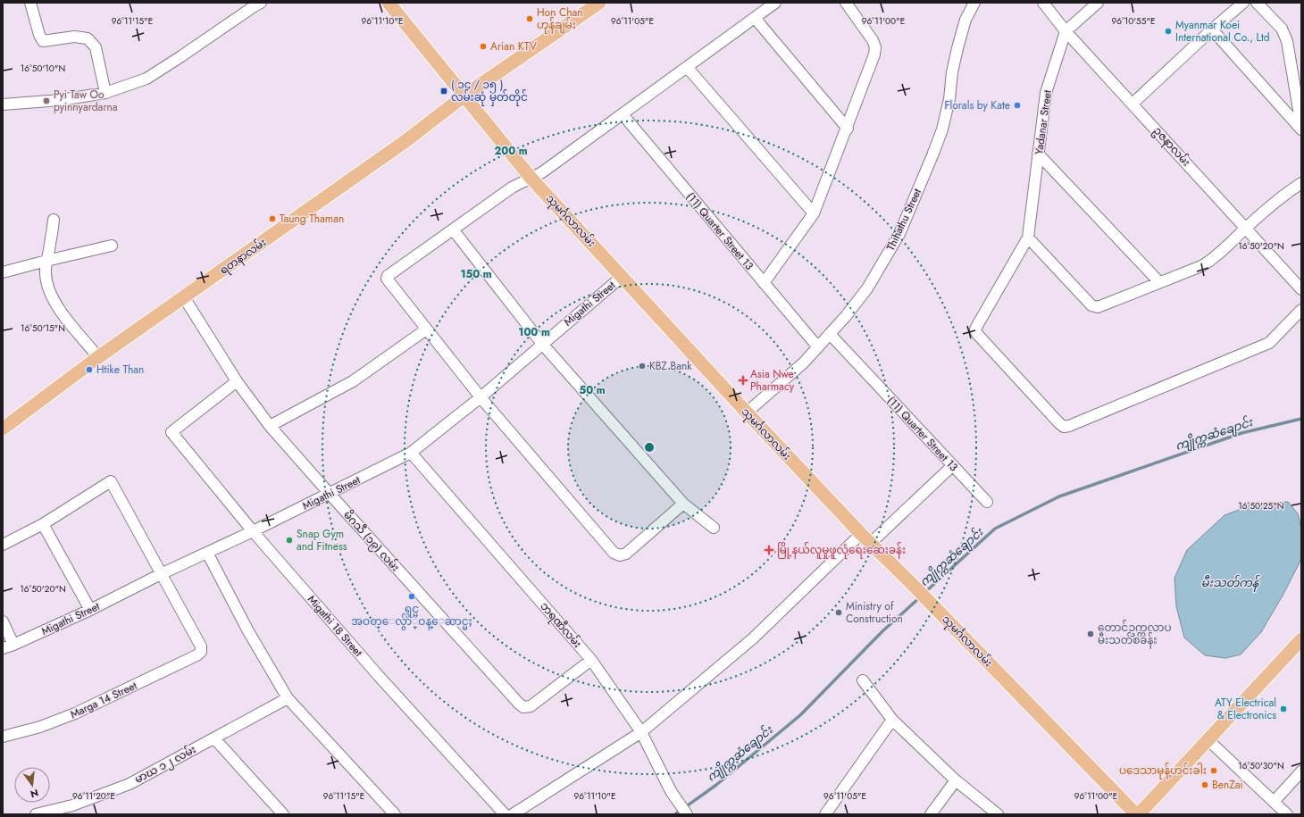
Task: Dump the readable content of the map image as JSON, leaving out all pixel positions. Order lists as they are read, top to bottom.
{
  "streets": {
    "main road": ["သုမင်္ဂလာလမ်း", "ရတနာလမ်း"],
    "street": [
      "Yadanar Street",
      "ဥဇနာလမ်း",
      "Thihathu Street",
      "(11) Quarter Street 13",
      "Migathi Street",
      "မိဂသီ (၁၉) လမ်း",
      "ဘရဏီလမ်း",
      "Migathi 18 Street",
      "Marga 14 Street",
      "မာဃ ၁၂ လမ်း"
    ]
  },
  "crossings": [
    ["Yadanar Street", "ဥဇနာလမ်း"],
    ["Thihathu Street", "သုမင်္ဂလာလမ်း"],
    ["Thihathu Street", "(11) Quarter Street 13"],
    ["သုမင်္ဂလာလမ်း", "ရတနာလမ်း"],
    ["သုမင်္ဂလာလမ်း", "Migathi Street"],
    ["ရတနာလမ်း", "မိဂသီ (၁၉) လမ်း"],
    ["Migathi Street", "မိဂသီ (၁၉) လမ်း"],
    ["Migathi Street", "ဘရဏီလမ်း"],
    ["Migathi Street", "Migathi 18 Street"],
    ["Migathi Street", "Marga 14 Street"],
    ["မိဂသီ (၁၉) လမ်း", "ဘရဏီလမ်း"],
    ["မိဂသီ (၁၉) လမ်း", "Migathi 18 Street"]
  ],
  "water": ["ကျိုက္ကဆံချောင်း", "မီးသတ်ကန်"],
  "places": {
    "other": [
      "Hon Chan ဟုန်ချမ်း",
      "Myanmar Koei International Co., Ltd",
      "Arian KTV",
      "Pyi Taw Oo pyinnyardarna",
      "Florals by Kate",
      "Taung Thaman",
      "KBZ Bank",
      "Htike Than",
      "Snap Gym and Fitness",
      "ရွင္မ အဝတ္ေလွ်ာ္ဝန္ေဆာင္မႈ",
      "Ministry of Construction",
      "တောင်ဥက္ကလာပ မီးသတ်စခန်း",
      "ATY Electrical & Electronics",
      "ပဒေသာမုန့်ဟင်းခါး",
      "BenZai"
    ],
    "transit": ["( ၁၄ / ၁၅ ) လမ်းဆုံ မှတ်တိုင်"],
    "health": ["Asia Nwe Pharmacy", "မြို့နယ်လူမှုဖူလုံရေးဆေးခန်း"]
  },
  "north": "bottom",
  "coordinates": [
    "96°11'15\"E",
    "96°11'10\"E",
    "96°11'05\"E",
    "96°11'00\"E",
    "96°10'55\"E",
    "16°50'10\"N",
    "16°50'20\"N",
    "16°50'15\"N",
    "16°50'25\"N",
    "16°50'30\"N",
    "96°11'20\"E"
  ],
  "rings": [
    "200 m",
    "150 m",
    "100 m",
    "50 m"
  ]
}
